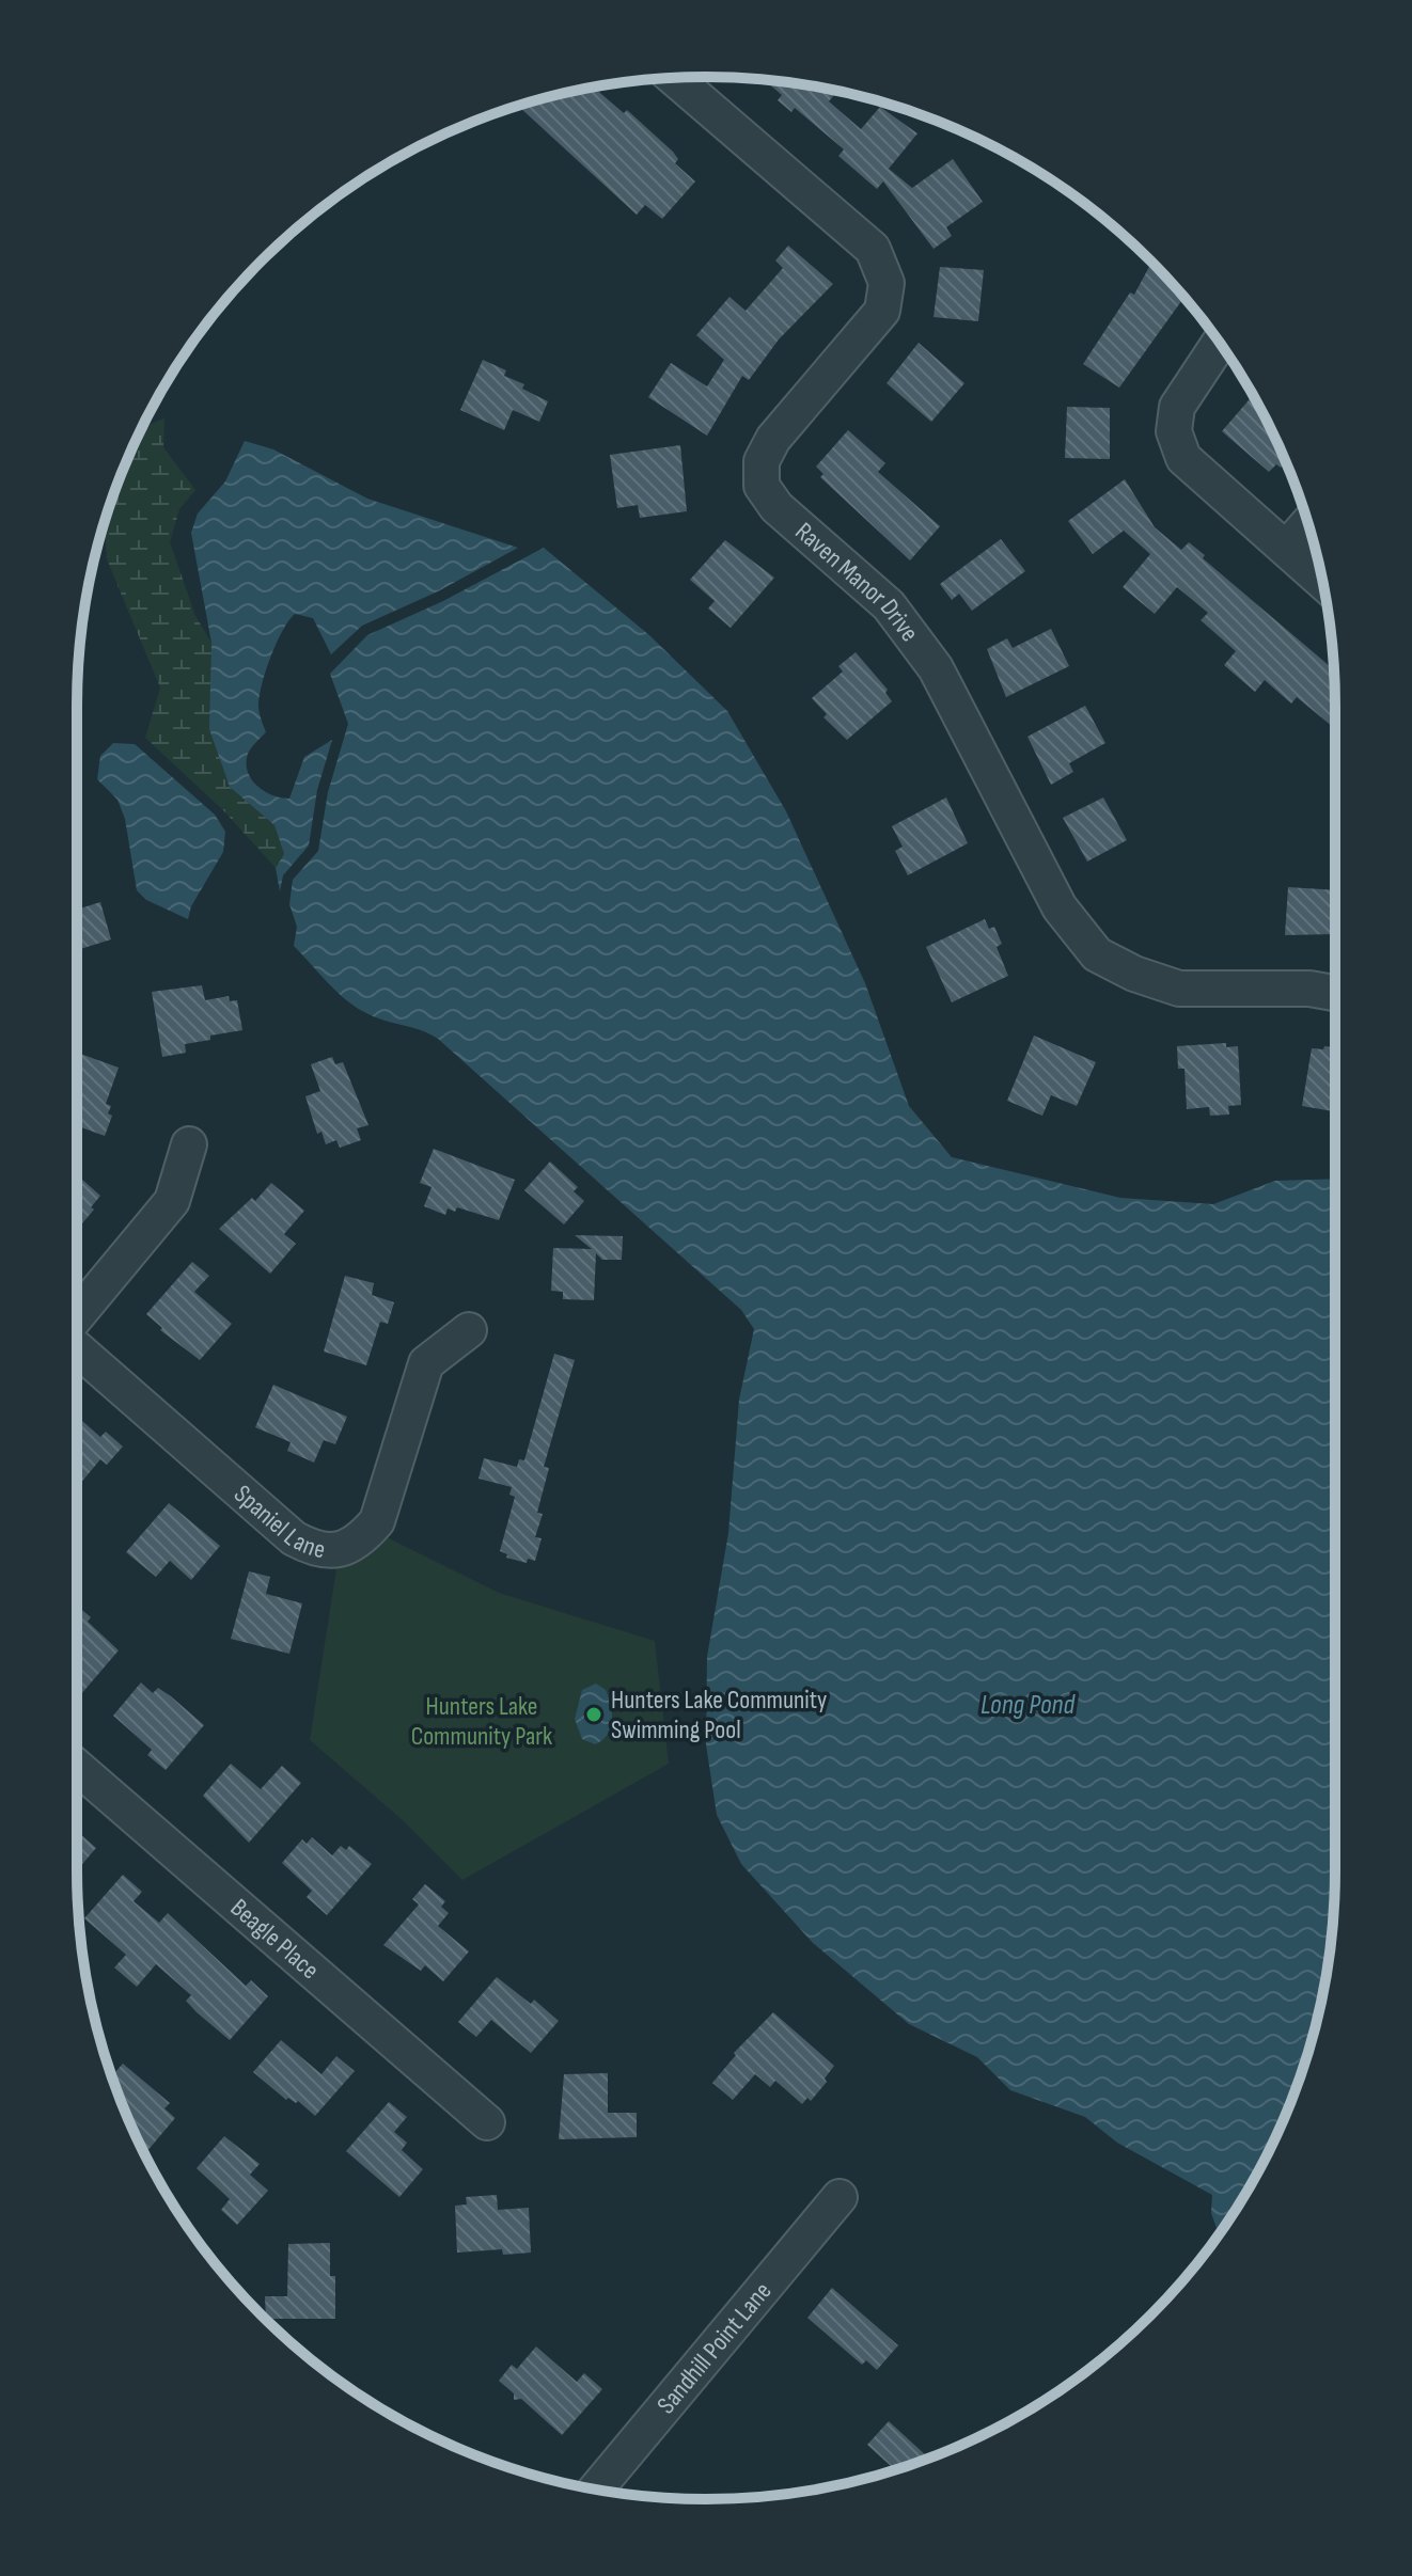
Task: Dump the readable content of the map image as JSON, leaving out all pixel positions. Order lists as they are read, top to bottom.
{
  "streets": {
    "street": [
      "Raven Manor Drive",
      "Spaniel Lane",
      "Beagle Place",
      "Sandhill Point Lane"
    ]
  },
  "water": ["Long Pond"],
  "parks": ["Hunters Lake Community Park"],
  "places": ["Hunters Lake Community Swimming Pool"]
}
